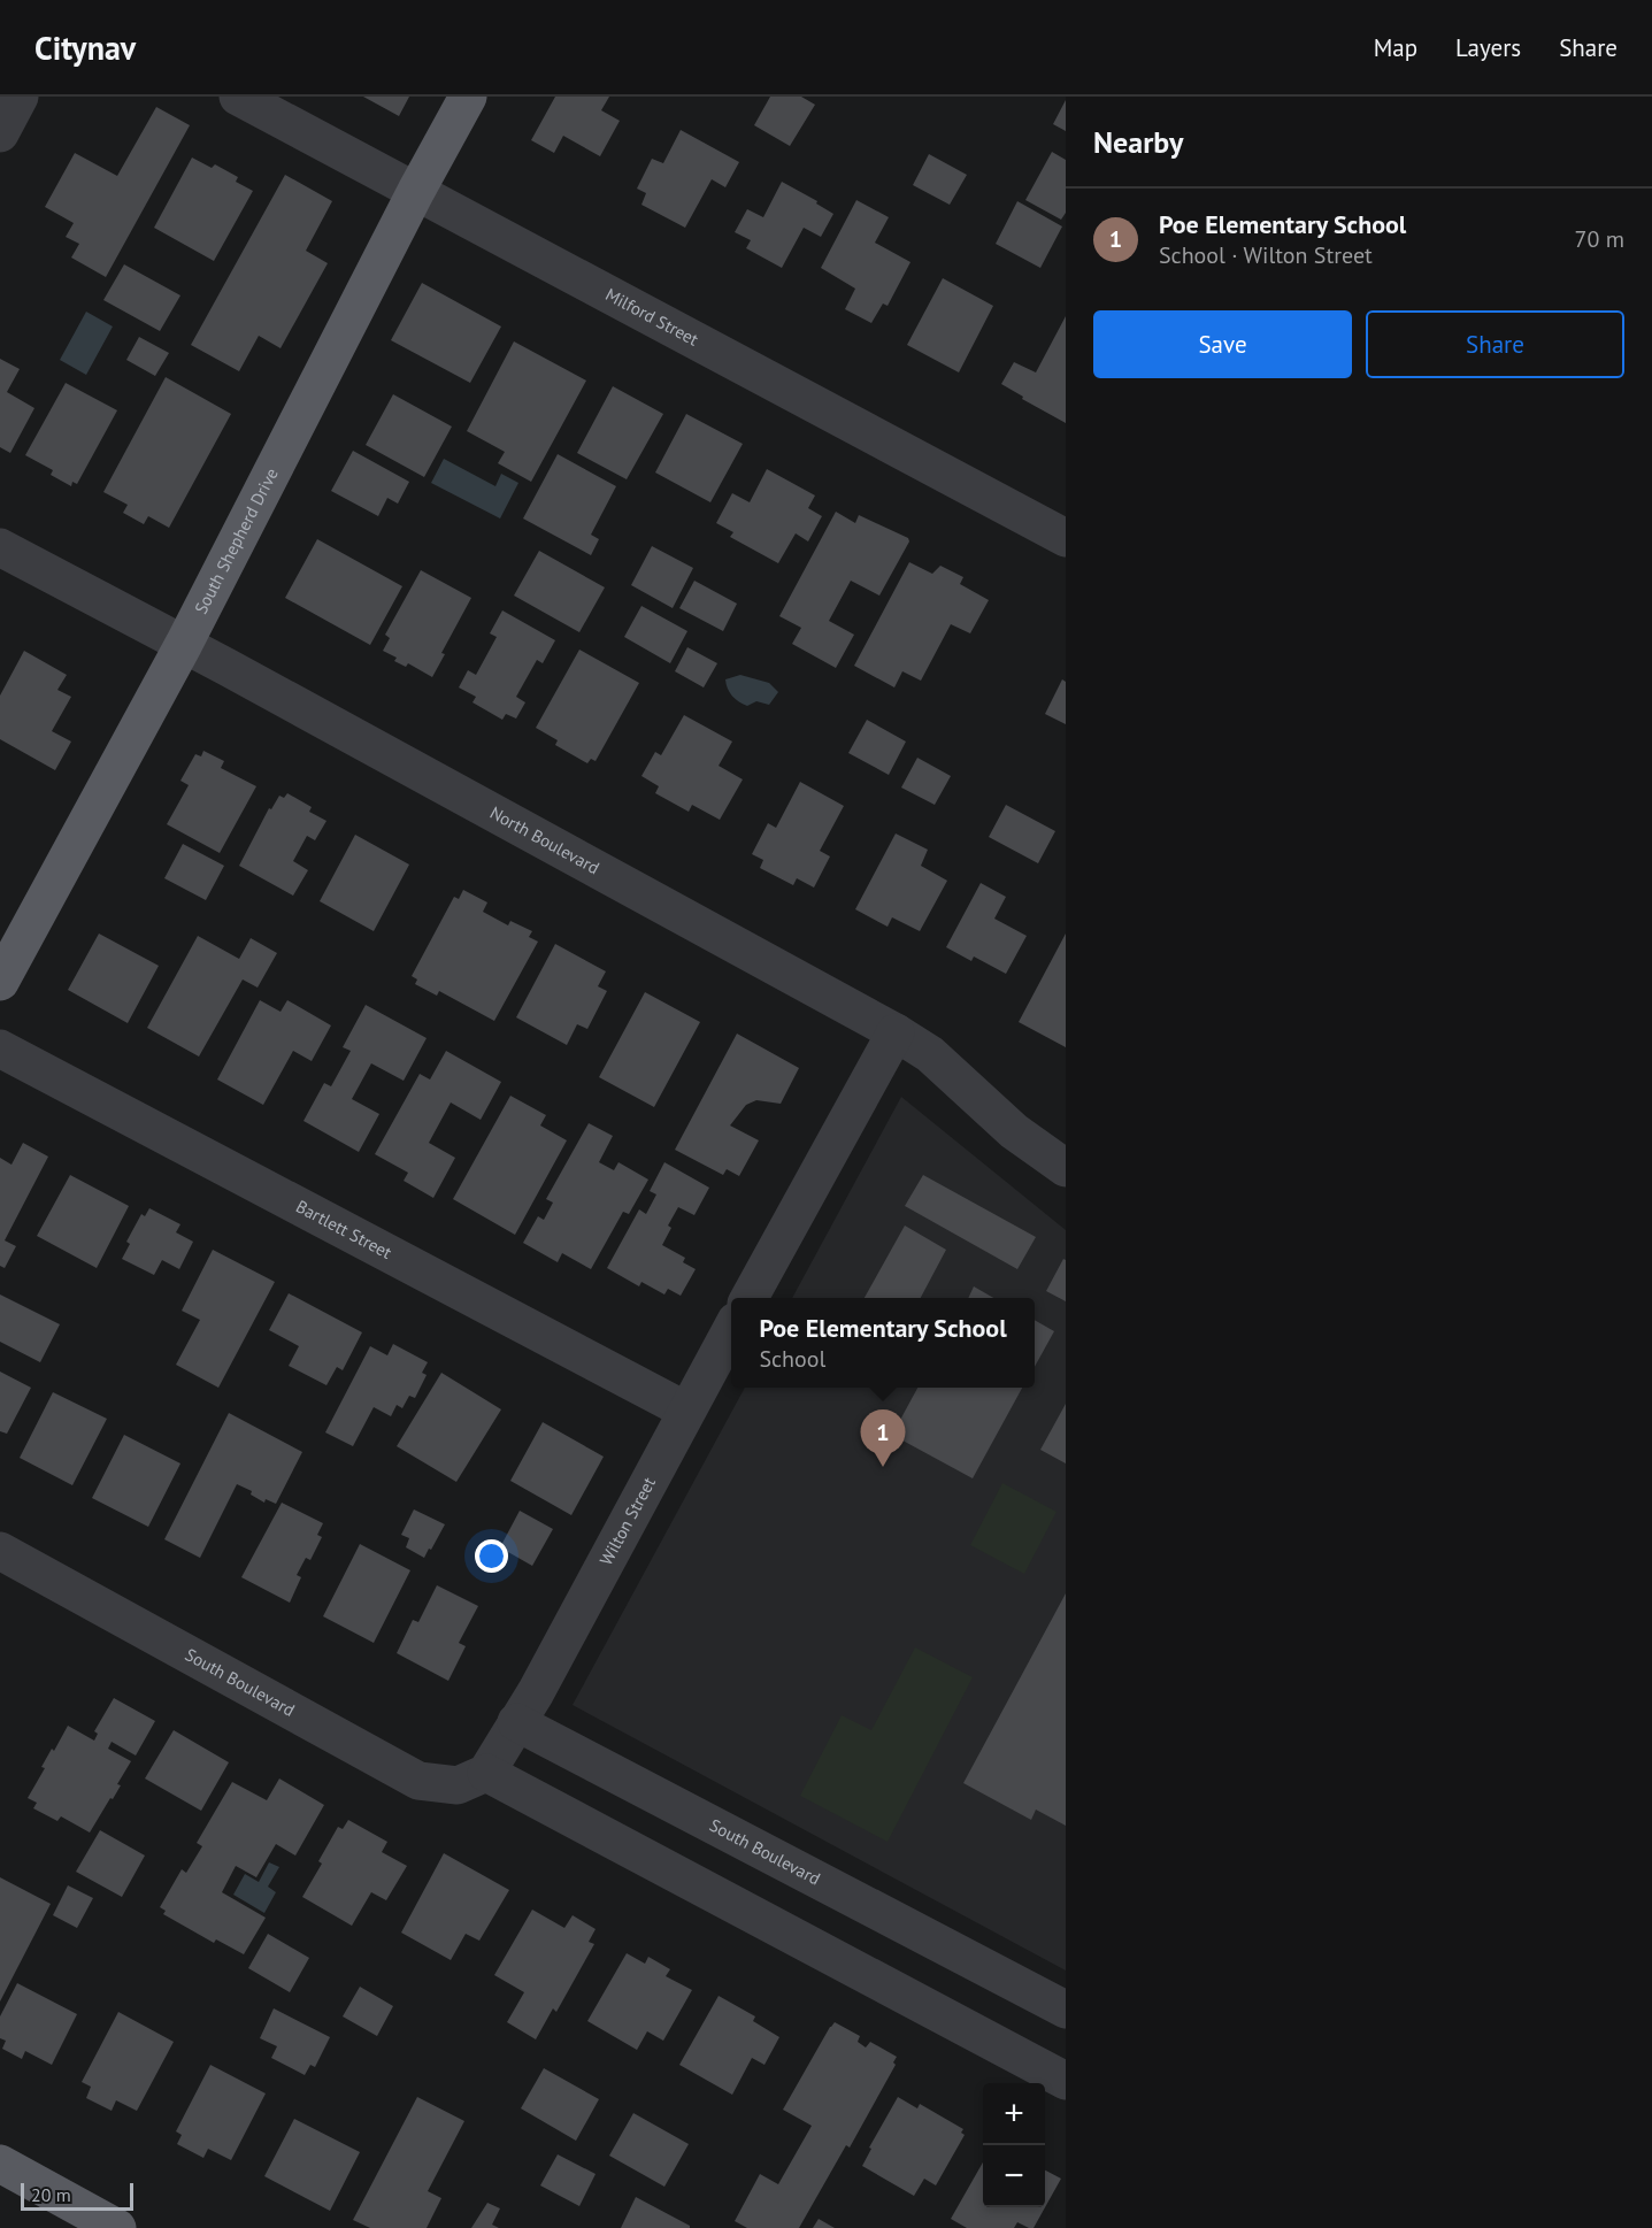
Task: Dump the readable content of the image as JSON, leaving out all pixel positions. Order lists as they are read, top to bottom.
{
  "streets": {
    "main road": ["South Shepherd Drive"],
    "street": [
      "Milford Street",
      "North Boulevard",
      "Bartlett Street",
      "Wilton Street",
      "South Boulevard"
    ]
  },
  "crossings": [
    ["Milford Street", "South Shepherd Drive"],
    ["South Shepherd Drive", "North Boulevard"],
    ["Bartlett Street", "Wilton Street"],
    ["Wilton Street", "South Boulevard"]
  ],
  "scale_bar": "20 m",
  "page": {
    "header": "Citynav",
    "nav": ["Map", "Layers", "Share"],
    "heading": "Nearby",
    "list": [
      {
        "mark": "1",
        "name": "Poe Elementary School",
        "note": "School · Wilton Street",
        "value": "70 m"
      }
    ],
    "buttons": ["Save", "Share"],
    "popup": ["Poe Elementary School", "School"],
    "pins": "1",
    "map_buttons": ["+", "−"],
    "scale": "20 m"
  }
}
